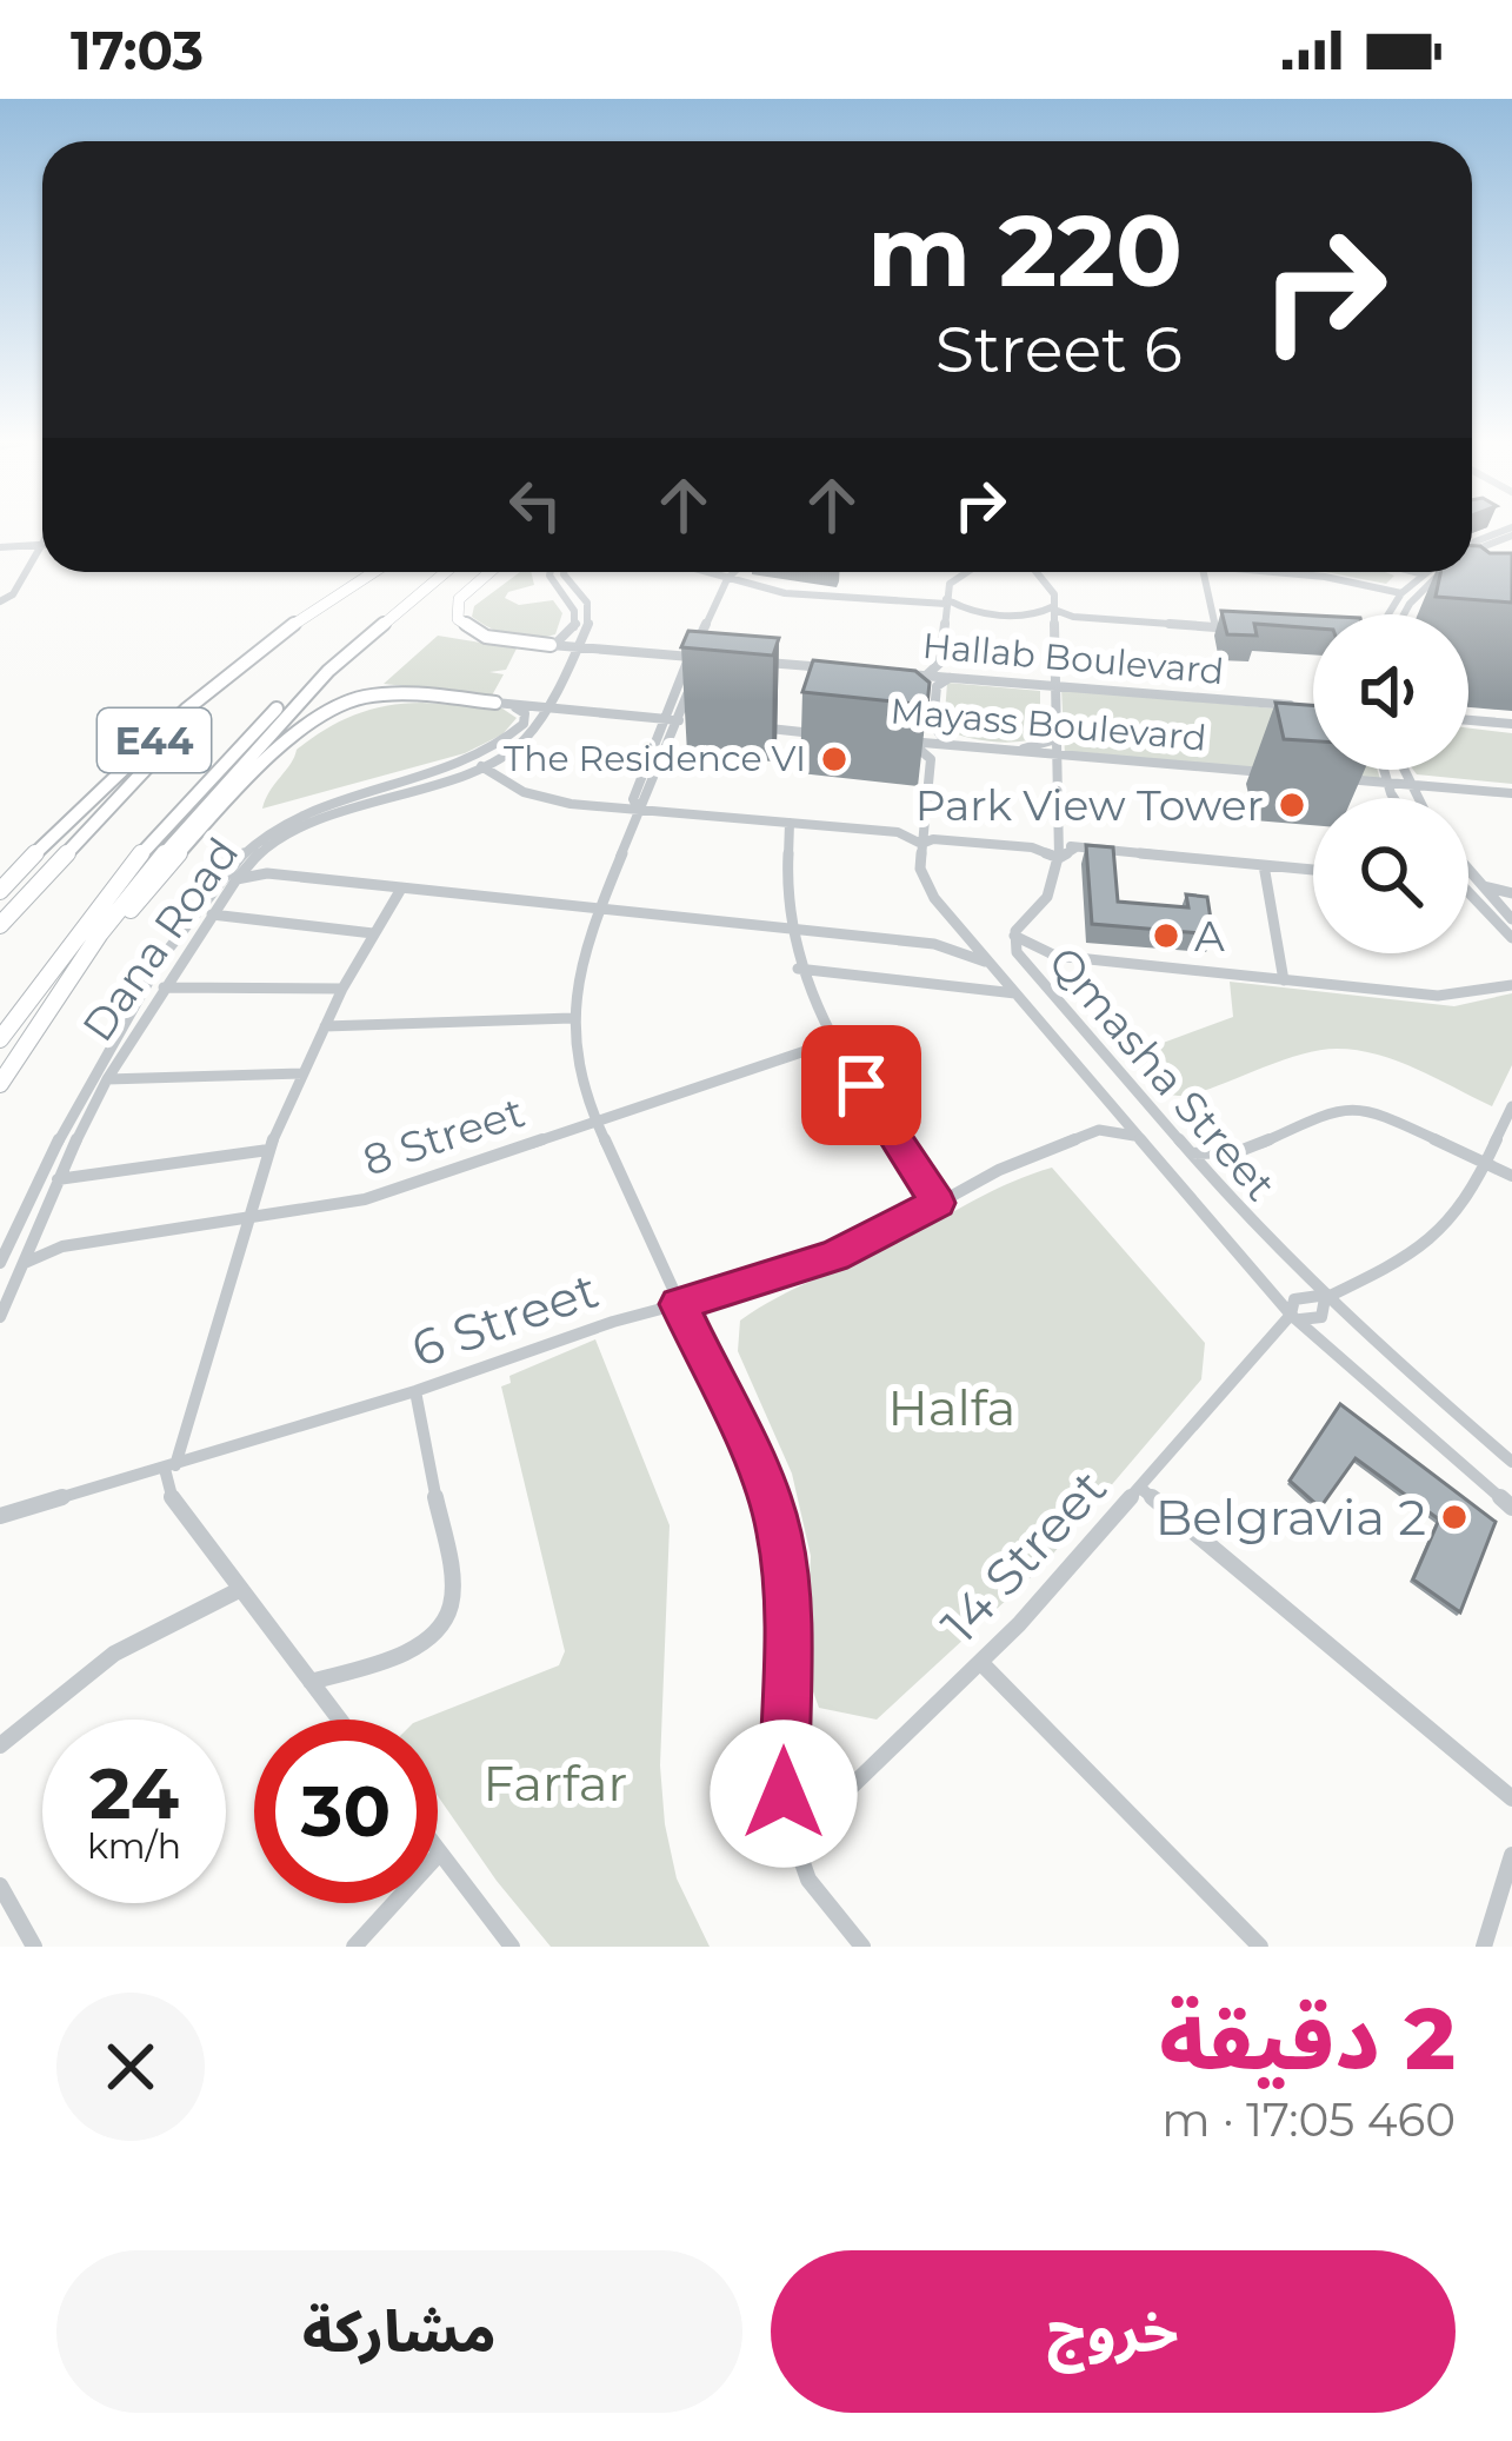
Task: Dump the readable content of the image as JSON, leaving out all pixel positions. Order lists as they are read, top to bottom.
{
  "streets": {
    "highway": ["E44"],
    "street": [
      "Hallab Boulevard",
      "Mayass Boulevard",
      "Dana Road",
      "Qmasha Street",
      "8 Street",
      "6 Street",
      "14 Street"
    ]
  },
  "crossings": [
    ["Hallab Boulevard", "Qmasha Street"],
    ["Mayass Boulevard", "Qmasha Street"],
    ["Dana Road", "8 Street"],
    ["Qmasha Street", "14 Street"]
  ],
  "parks": ["Halfa", "Farfar"],
  "places": [
    "The Residence VI",
    "Park View Tower",
    "A",
    "Belgravia 2"
  ],
  "page": {
    "status": "17:03",
    "turn": ["220 m", "6 Street"],
    "speed": "24 km/h",
    "limit": "30",
    "heading": ["2 دقيقة", "460 m · 17:05"],
    "buttons": ["خروج", "مشاركة"]
  }
}
